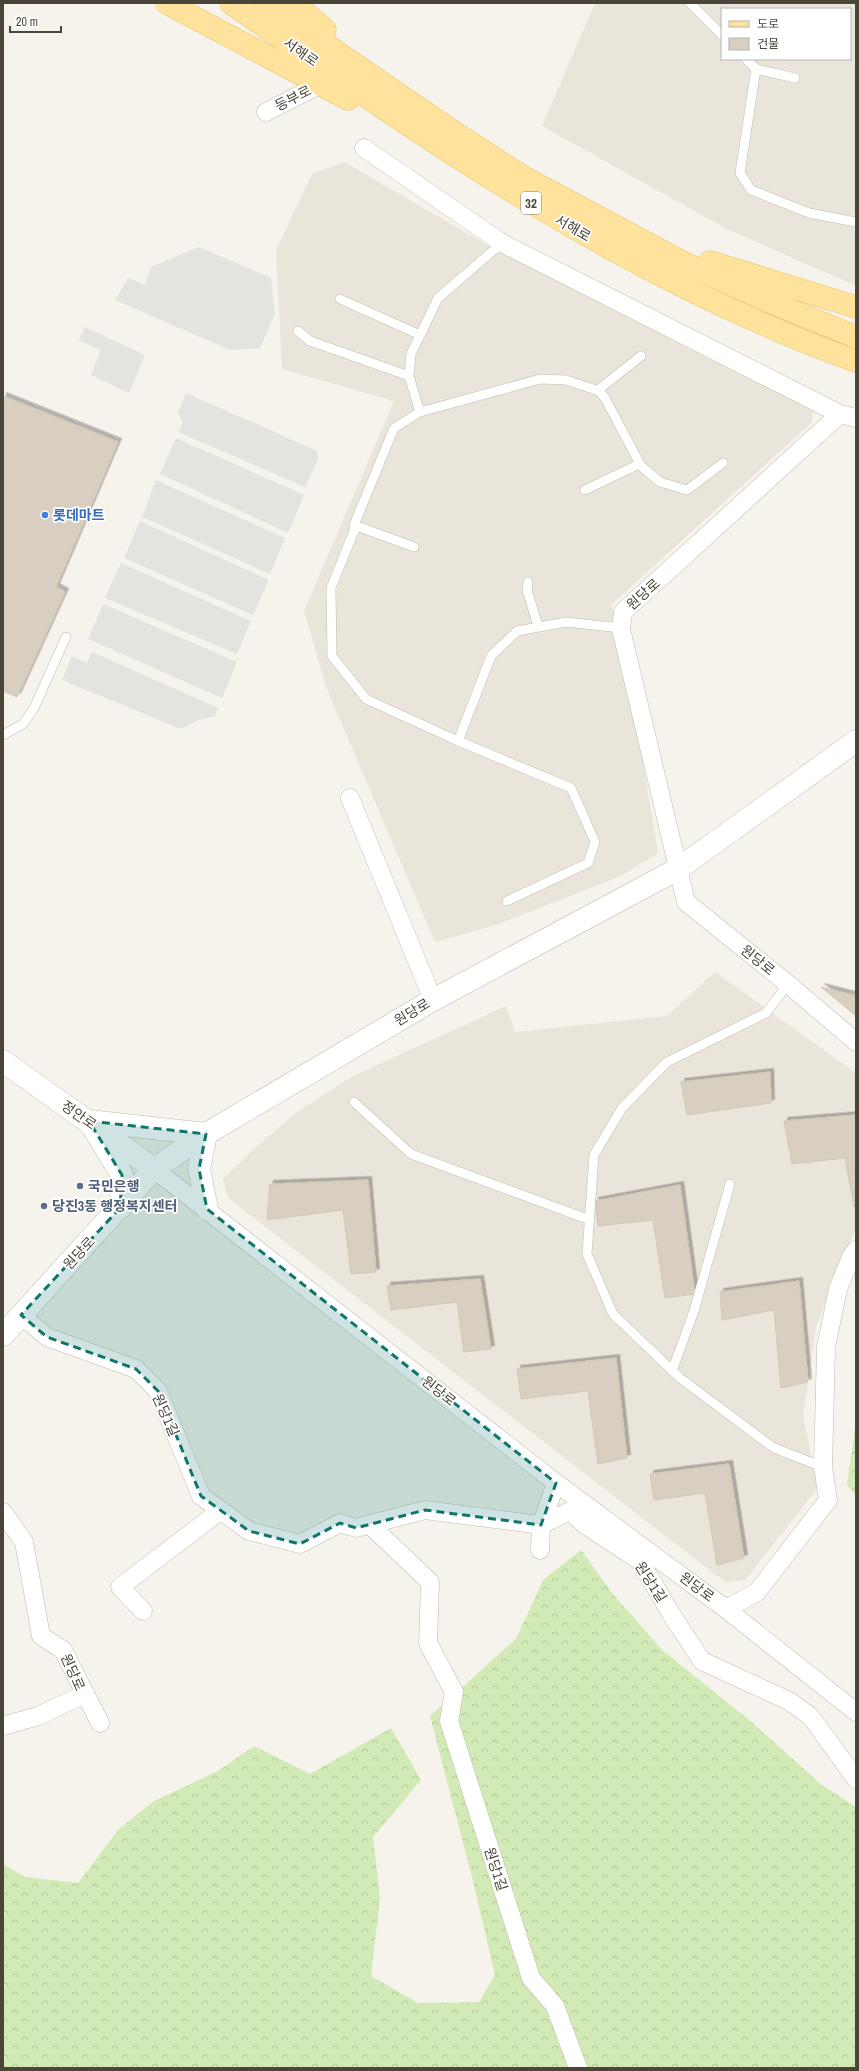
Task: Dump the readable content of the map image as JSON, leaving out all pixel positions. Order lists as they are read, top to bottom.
{
  "streets": {
    "main road": ["서해로", "32"],
    "street": [
      "동부로",
      "원당로",
      "정안로",
      "원당1길"
    ]
  },
  "crossings": [
    ["원당로", "정안로"],
    ["원당로", "원당1길"]
  ],
  "places": ["롯데마트", "국민은행", "당진3동 행정복지센터"],
  "legend": ["도로", "건물"],
  "scale_bar": "20 m"
}
